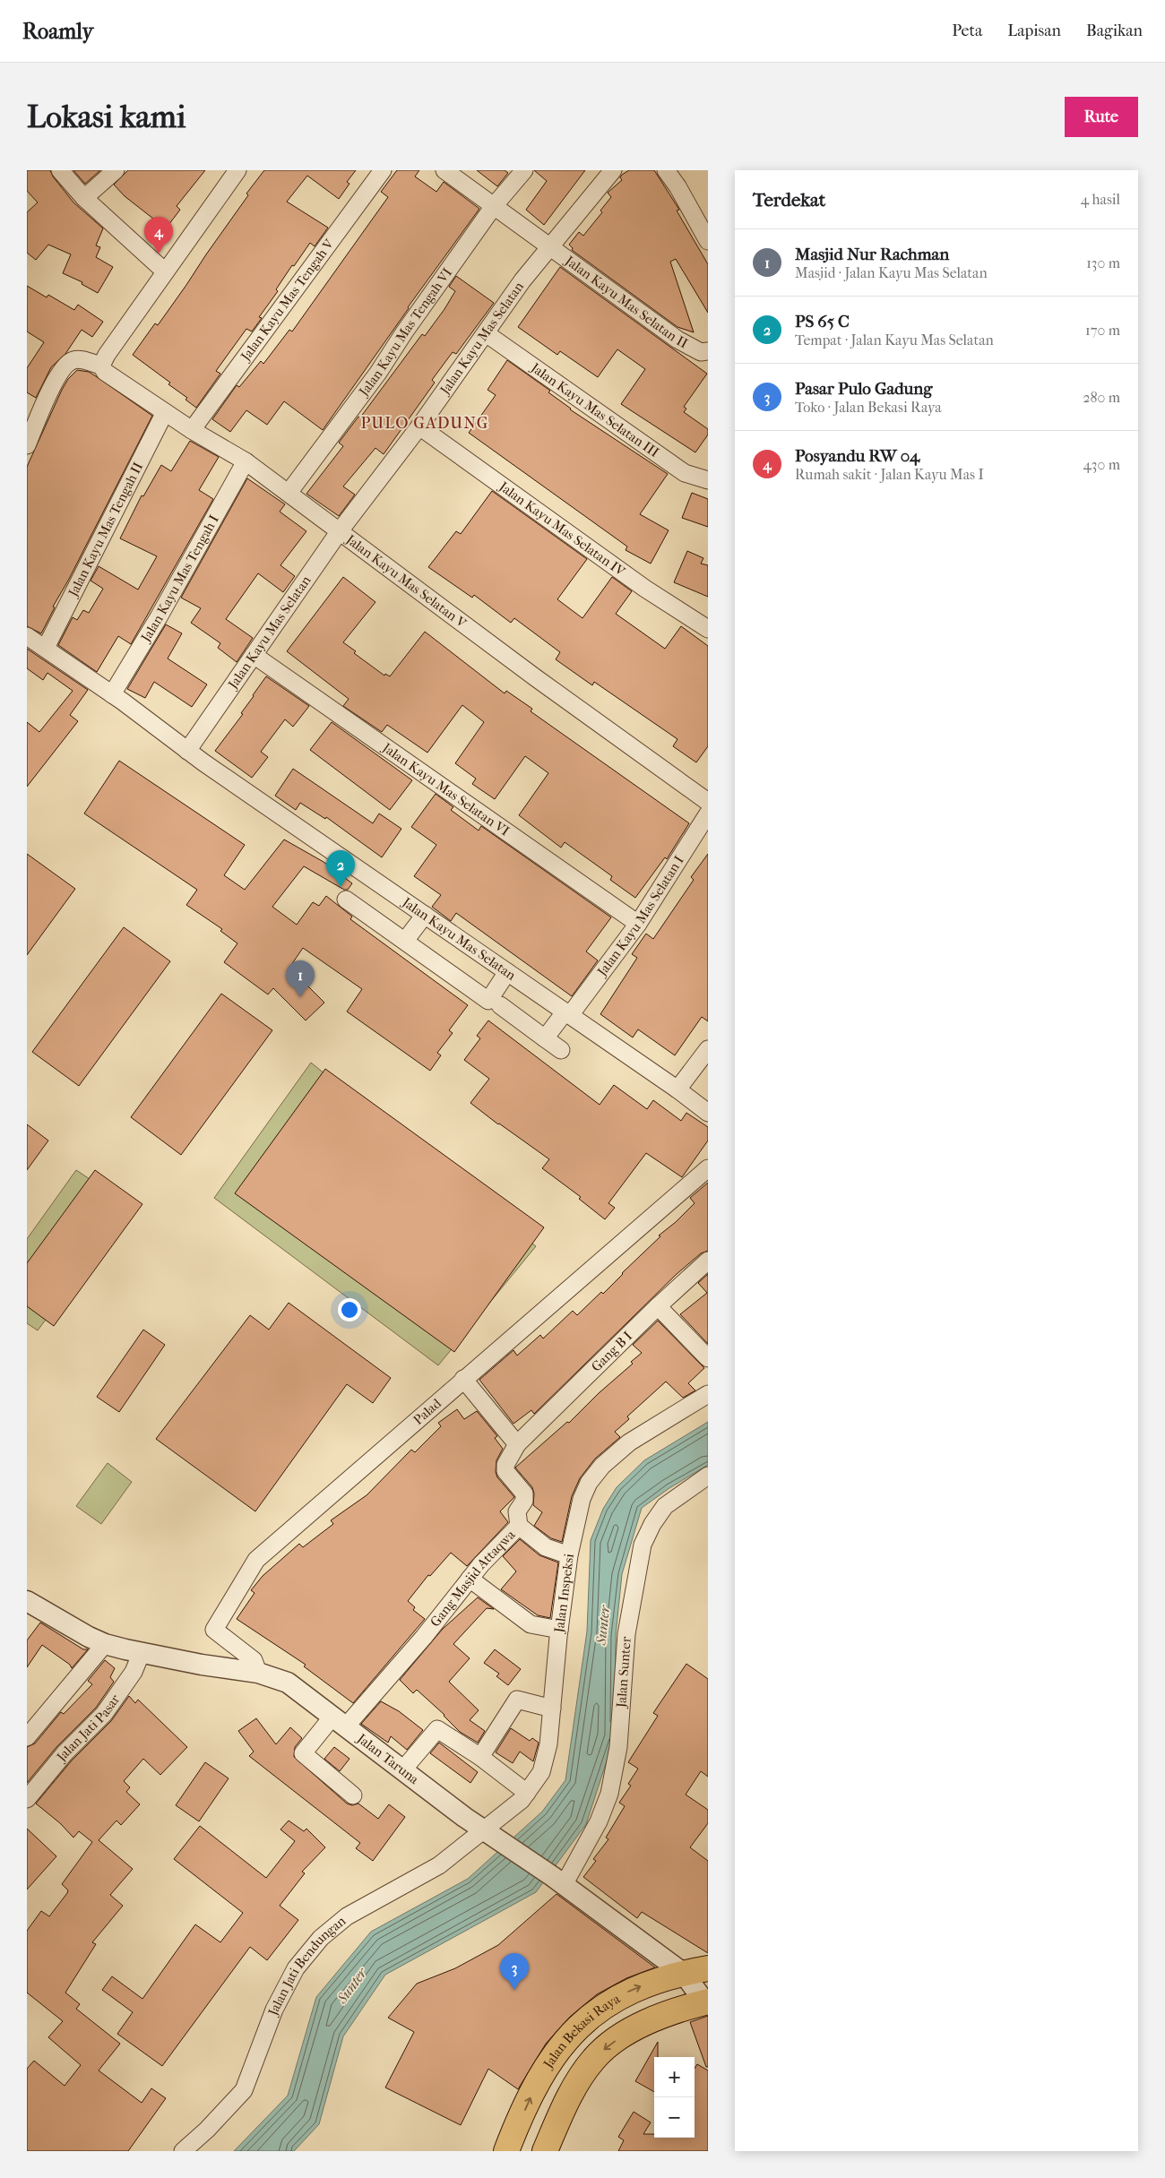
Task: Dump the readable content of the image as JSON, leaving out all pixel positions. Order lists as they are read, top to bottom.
{
  "streets": {
    "main road": ["Jalan Bekasi Raya"],
    "street": [
      "Jalan Kayu Mas Tengah V",
      "Jalan Kayu Mas Selatan II",
      "Jalan Kayu Mas Tengah VI",
      "Jalan Kayu Mas Selatan",
      "Jalan Kayu Mas Selatan III",
      "Jalan Kayu Mas Tengah II",
      "Jalan Kayu Mas Selatan IV",
      "Jalan Kayu Mas Tengah I",
      "Jalan Kayu Mas Selatan V",
      "Jalan Kayu Mas Selatan VI",
      "Jalan Kayu Mas Selatan I",
      "Gang B I",
      "Palad",
      "Gang Masjid Attaqwa",
      "Jalan Inspeksi",
      "Jalan Sunter",
      "Jalan Jati Pasar",
      "Jalan Taruna",
      "Jalan Jati Bendungan"
    ]
  },
  "crossings": [
    ["Jalan Kayu Mas Tengah V", "Jalan Kayu Mas Selatan V"],
    ["Jalan Kayu Mas Selatan II", "Jalan Kayu Mas Tengah VI"],
    ["Jalan Kayu Mas Selatan II", "Jalan Kayu Mas Selatan"],
    ["Jalan Kayu Mas Tengah VI", "Jalan Kayu Mas Selatan V"],
    ["Jalan Kayu Mas Selatan", "Jalan Kayu Mas Selatan III"],
    ["Jalan Kayu Mas Selatan", "Jalan Kayu Mas Tengah II"],
    ["Jalan Kayu Mas Selatan", "Jalan Kayu Mas Selatan IV"],
    ["Jalan Kayu Mas Selatan", "Jalan Kayu Mas Tengah I"],
    ["Jalan Kayu Mas Selatan", "Jalan Kayu Mas Selatan V"],
    ["Jalan Kayu Mas Selatan", "Jalan Kayu Mas Selatan VI"],
    ["Jalan Kayu Mas Selatan", "Jalan Kayu Mas Selatan I"],
    ["Jalan Kayu Mas Tengah II", "Jalan Kayu Mas Selatan V"],
    ["Jalan Kayu Mas Tengah I", "Jalan Kayu Mas Selatan V"],
    ["Jalan Kayu Mas Selatan VI", "Jalan Kayu Mas Selatan I"],
    ["Gang B I", "Gang Masjid Attaqwa"],
    ["Palad", "Jalan Taruna"],
    ["Gang Masjid Attaqwa", "Jalan Taruna"],
    ["Jalan Inspeksi", "Jalan Taruna"],
    ["Jalan Inspeksi", "Jalan Jati Bendungan"],
    ["Jalan Sunter", "Jalan Taruna"],
    ["Jalan Jati Pasar", "Jalan Taruna"],
    ["Jalan Taruna", "Jalan Jati Bendungan"],
    ["Jalan Taruna", "Jalan Bekasi Raya"]
  ],
  "districts": ["PULO GADUNG"],
  "water": ["Sunter"],
  "page": {
    "header": "Roamly",
    "nav": ["Peta", "Lapisan", "Bagikan"],
    "buttons": "Rute",
    "title": "Lokasi kami",
    "heading": ["Terdekat", "4 hasil"],
    "pins": [
      "4",
      "2",
      "1",
      "3"
    ],
    "list": [
      {
        "mark": "1",
        "name": "Masjid Nur Rachman",
        "note": "Masjid · Jalan Kayu Mas Selatan",
        "value": "130 m"
      },
      {
        "mark": "2",
        "name": "PS 65 C",
        "note": "Tempat · Jalan Kayu Mas Selatan",
        "value": "170 m"
      },
      {
        "mark": "3",
        "name": "Pasar Pulo Gadung",
        "note": "Toko · Jalan Bekasi Raya",
        "value": "280 m"
      },
      {
        "mark": "4",
        "name": "Posyandu RW 04",
        "note": "Rumah sakit · Jalan Kayu Mas I",
        "value": "430 m"
      }
    ],
    "map_buttons": ["+", "−"]
  }
}
